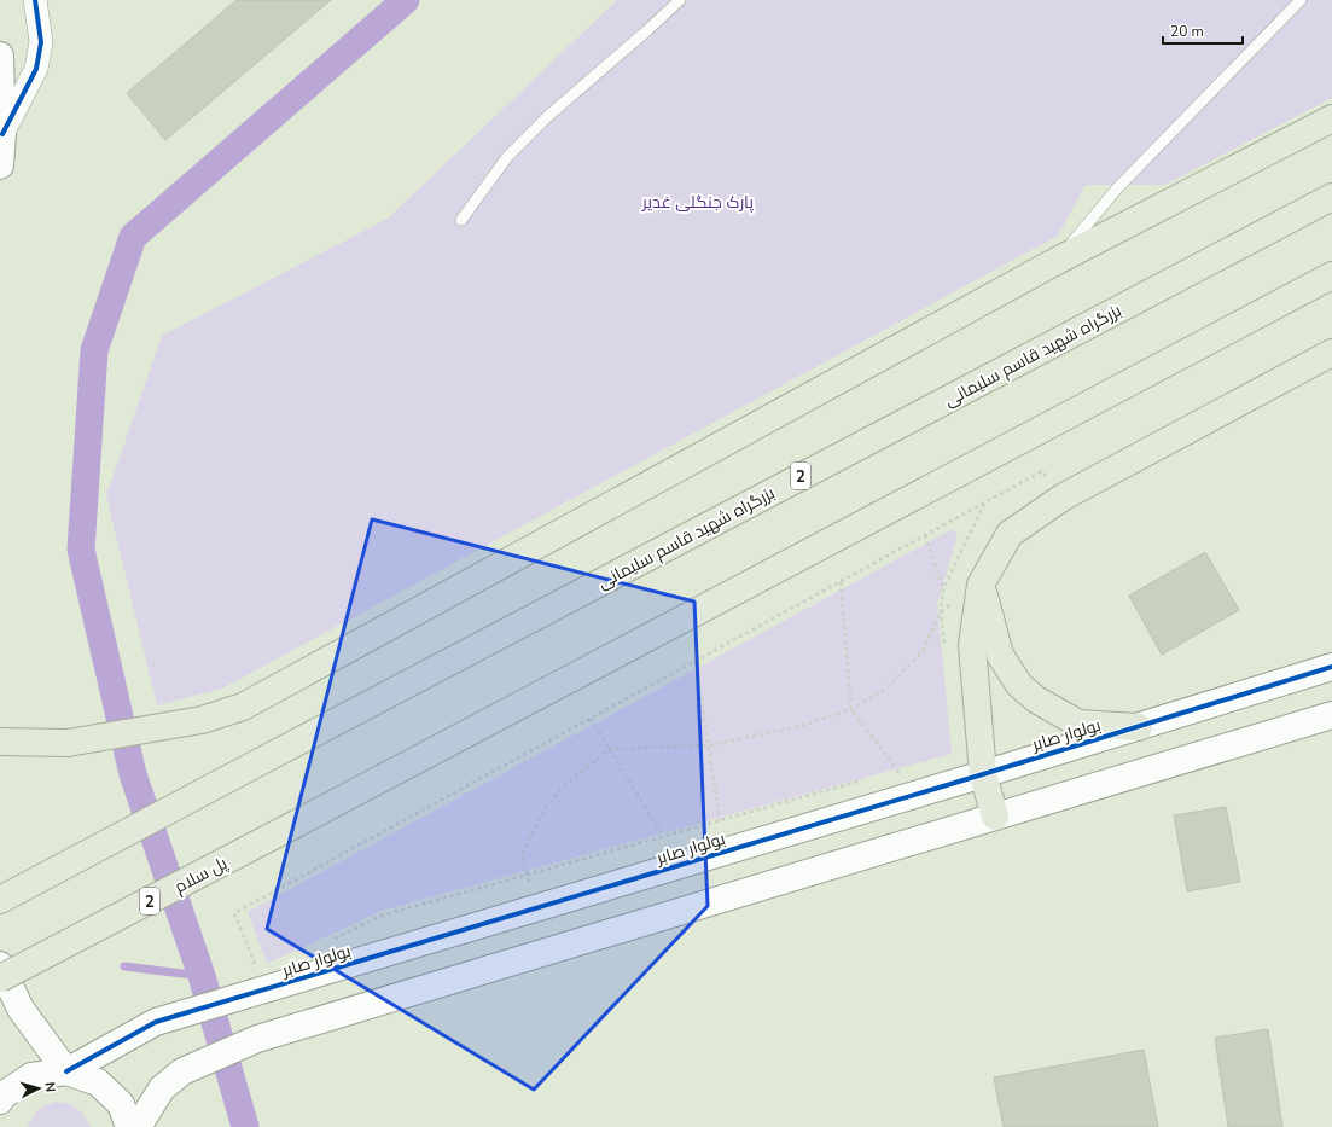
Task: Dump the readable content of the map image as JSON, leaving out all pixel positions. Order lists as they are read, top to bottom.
{
  "streets": {
    "highway": ["بزرگراه شهید قاسم سلیمانی", "2", "پل سلام"],
    "street": ["بولوار صابر"]
  },
  "parks": ["پارک جنگلی غدیر"],
  "scale_bar": "20 m",
  "north": "right"
}
